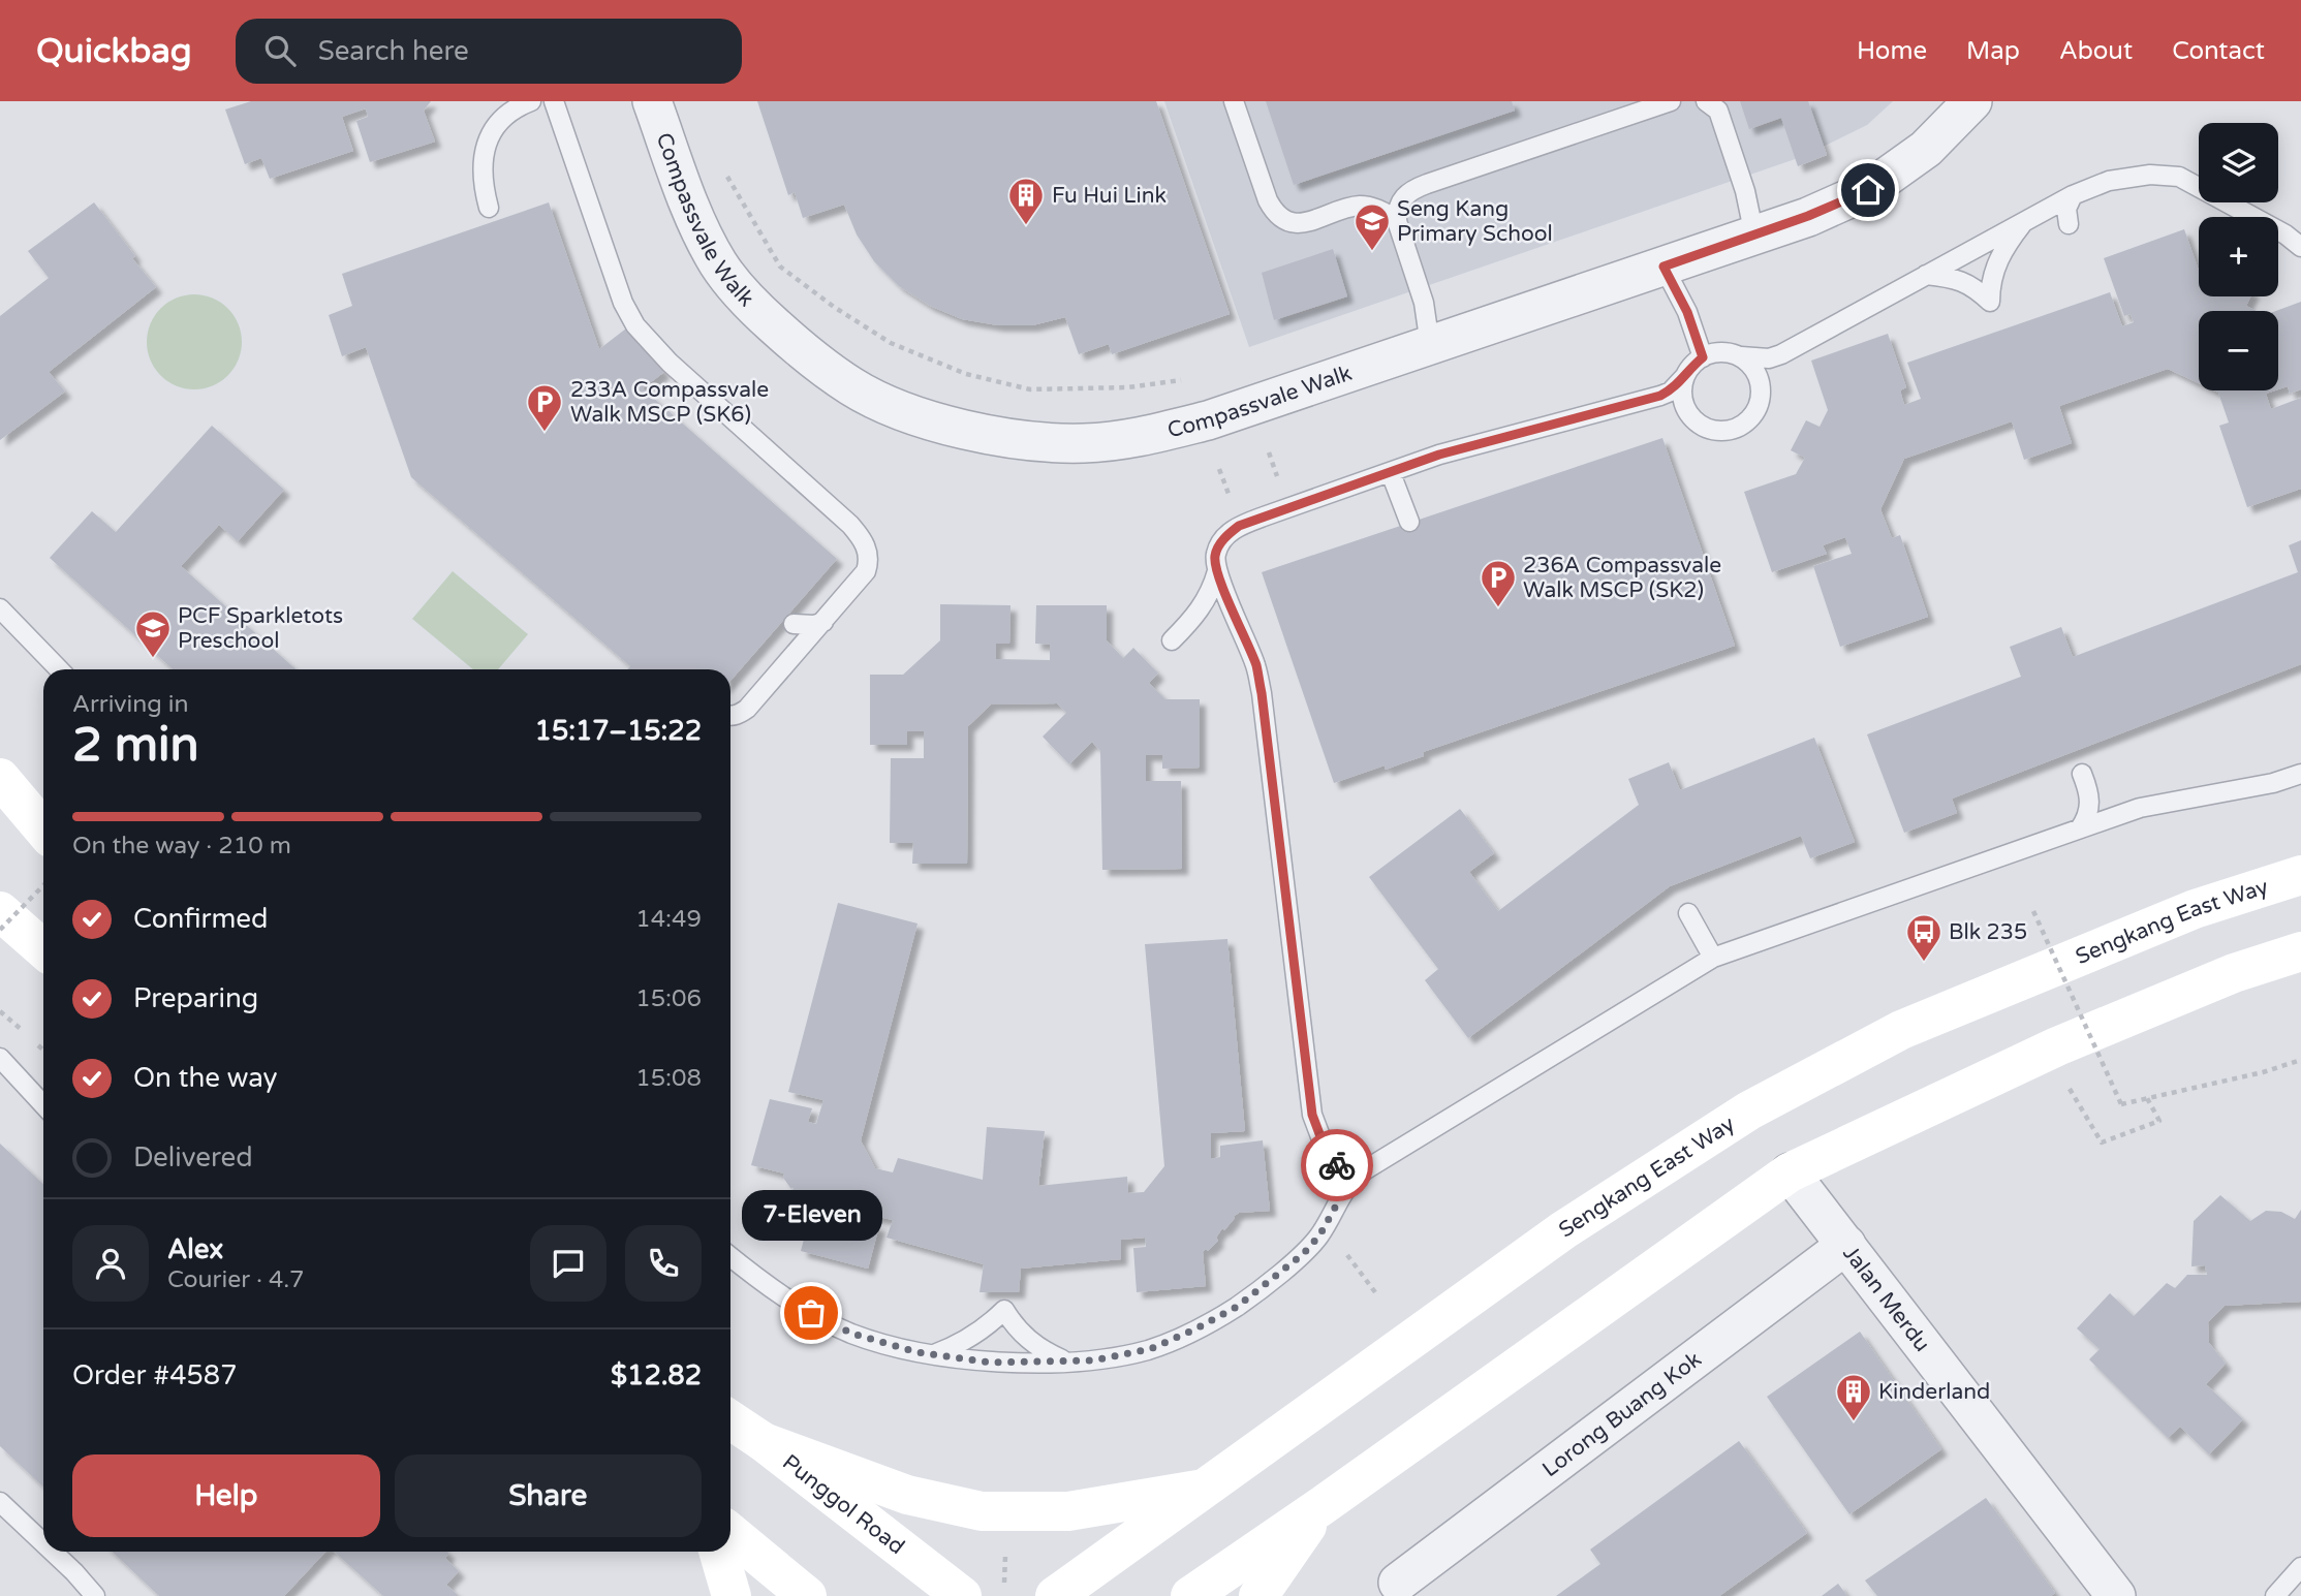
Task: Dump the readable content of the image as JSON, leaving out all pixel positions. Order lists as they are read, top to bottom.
{
  "streets": {
    "main road": ["Sengkang East Way", "Punggol Road"],
    "street": ["Compassvale Walk", "Jalan Merdu", "Lorong Buang Kok"]
  },
  "crossings": [
    ["Jalan Merdu", "Lorong Buang Kok"]
  ],
  "places": {
    "building": ["Fu Hui Link", "Kinderland"],
    "school or university": ["Seng Kang Primary School", "PCF Sparkletots Preschool"],
    "parking": ["233A Compassvale Walk MSCP (SK6)", "236A Compassvale Walk MSCP (SK2)"],
    "bus stop": ["Blk 235"],
    "other": ["7-Eleven"]
  },
  "page": {
    "header": "Quickbag",
    "search": "Search here",
    "nav": [
      "Home",
      "Map",
      "About",
      "Contact"
    ],
    "map_buttons": ["+", "−"],
    "heading": ["2 min", "Arriving in", "15:17–15:22"],
    "panel": [
      "Alex",
      "Courier · 4.7",
      "Order #4587",
      "$12.82"
    ],
    "bar": "On the way · 210 m",
    "list": [
      ["Confirmed", "14:49"],
      ["Preparing", "15:06"],
      ["On the way", "15:08"],
      "Delivered"
    ],
    "bubble": "7-Eleven",
    "buttons": ["Help", "Share"]
  }
}
